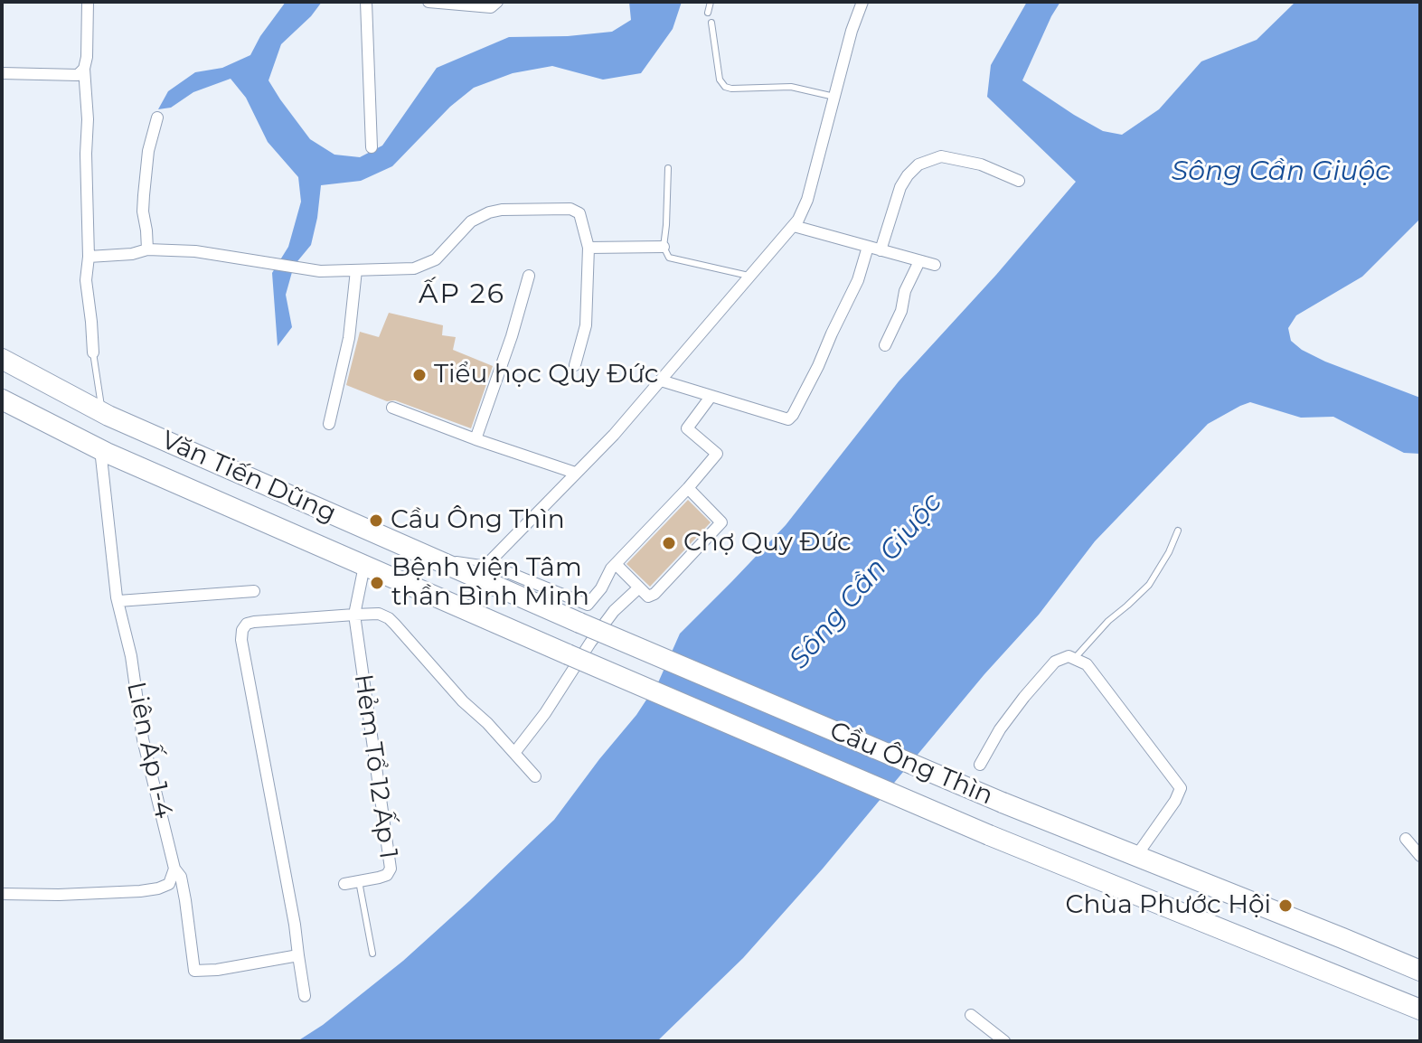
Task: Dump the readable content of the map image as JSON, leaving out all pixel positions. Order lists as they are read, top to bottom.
{
  "streets": {
    "highway": ["Văn Tiến Dũng", "Cầu Ông Thìn"],
    "street": ["Liên Ấp 1-4", "Hẻm Tổ 12 Ấp 1"]
  },
  "crossings": [
    ["Văn Tiến Dũng", "Liên Ấp 1-4"],
    ["Văn Tiến Dũng", "Cầu Ông Thìn"]
  ],
  "districts": ["ẤP 26"],
  "water": ["Sông Cần Giuộc"],
  "places": [
    "Tiểu học Quy Đức",
    "Cầu Ông Thìn",
    "Chợ Quy Đức",
    "Bệnh viện Tâm thần Bình Minh",
    "Chùa Phước Hội"
  ]
}
